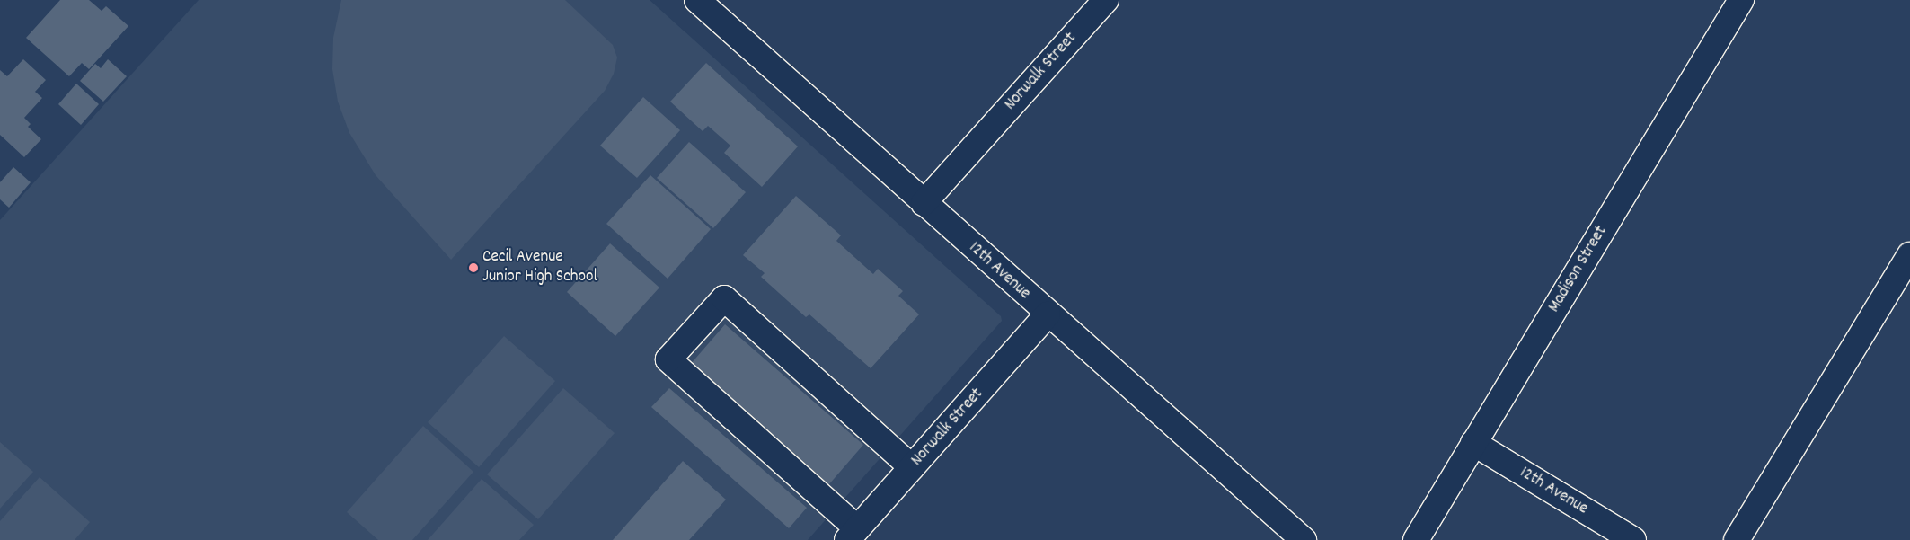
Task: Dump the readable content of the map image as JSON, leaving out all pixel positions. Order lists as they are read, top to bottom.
{
  "streets": {
    "street": ["Norwalk Street", "Madison Street", "12th Avenue"]
  },
  "crossings": [
    ["Norwalk Street", "12th Avenue"],
    ["Madison Street", "12th Avenue"]
  ],
  "places": ["Cecil Avenue Junior High School"]
}
